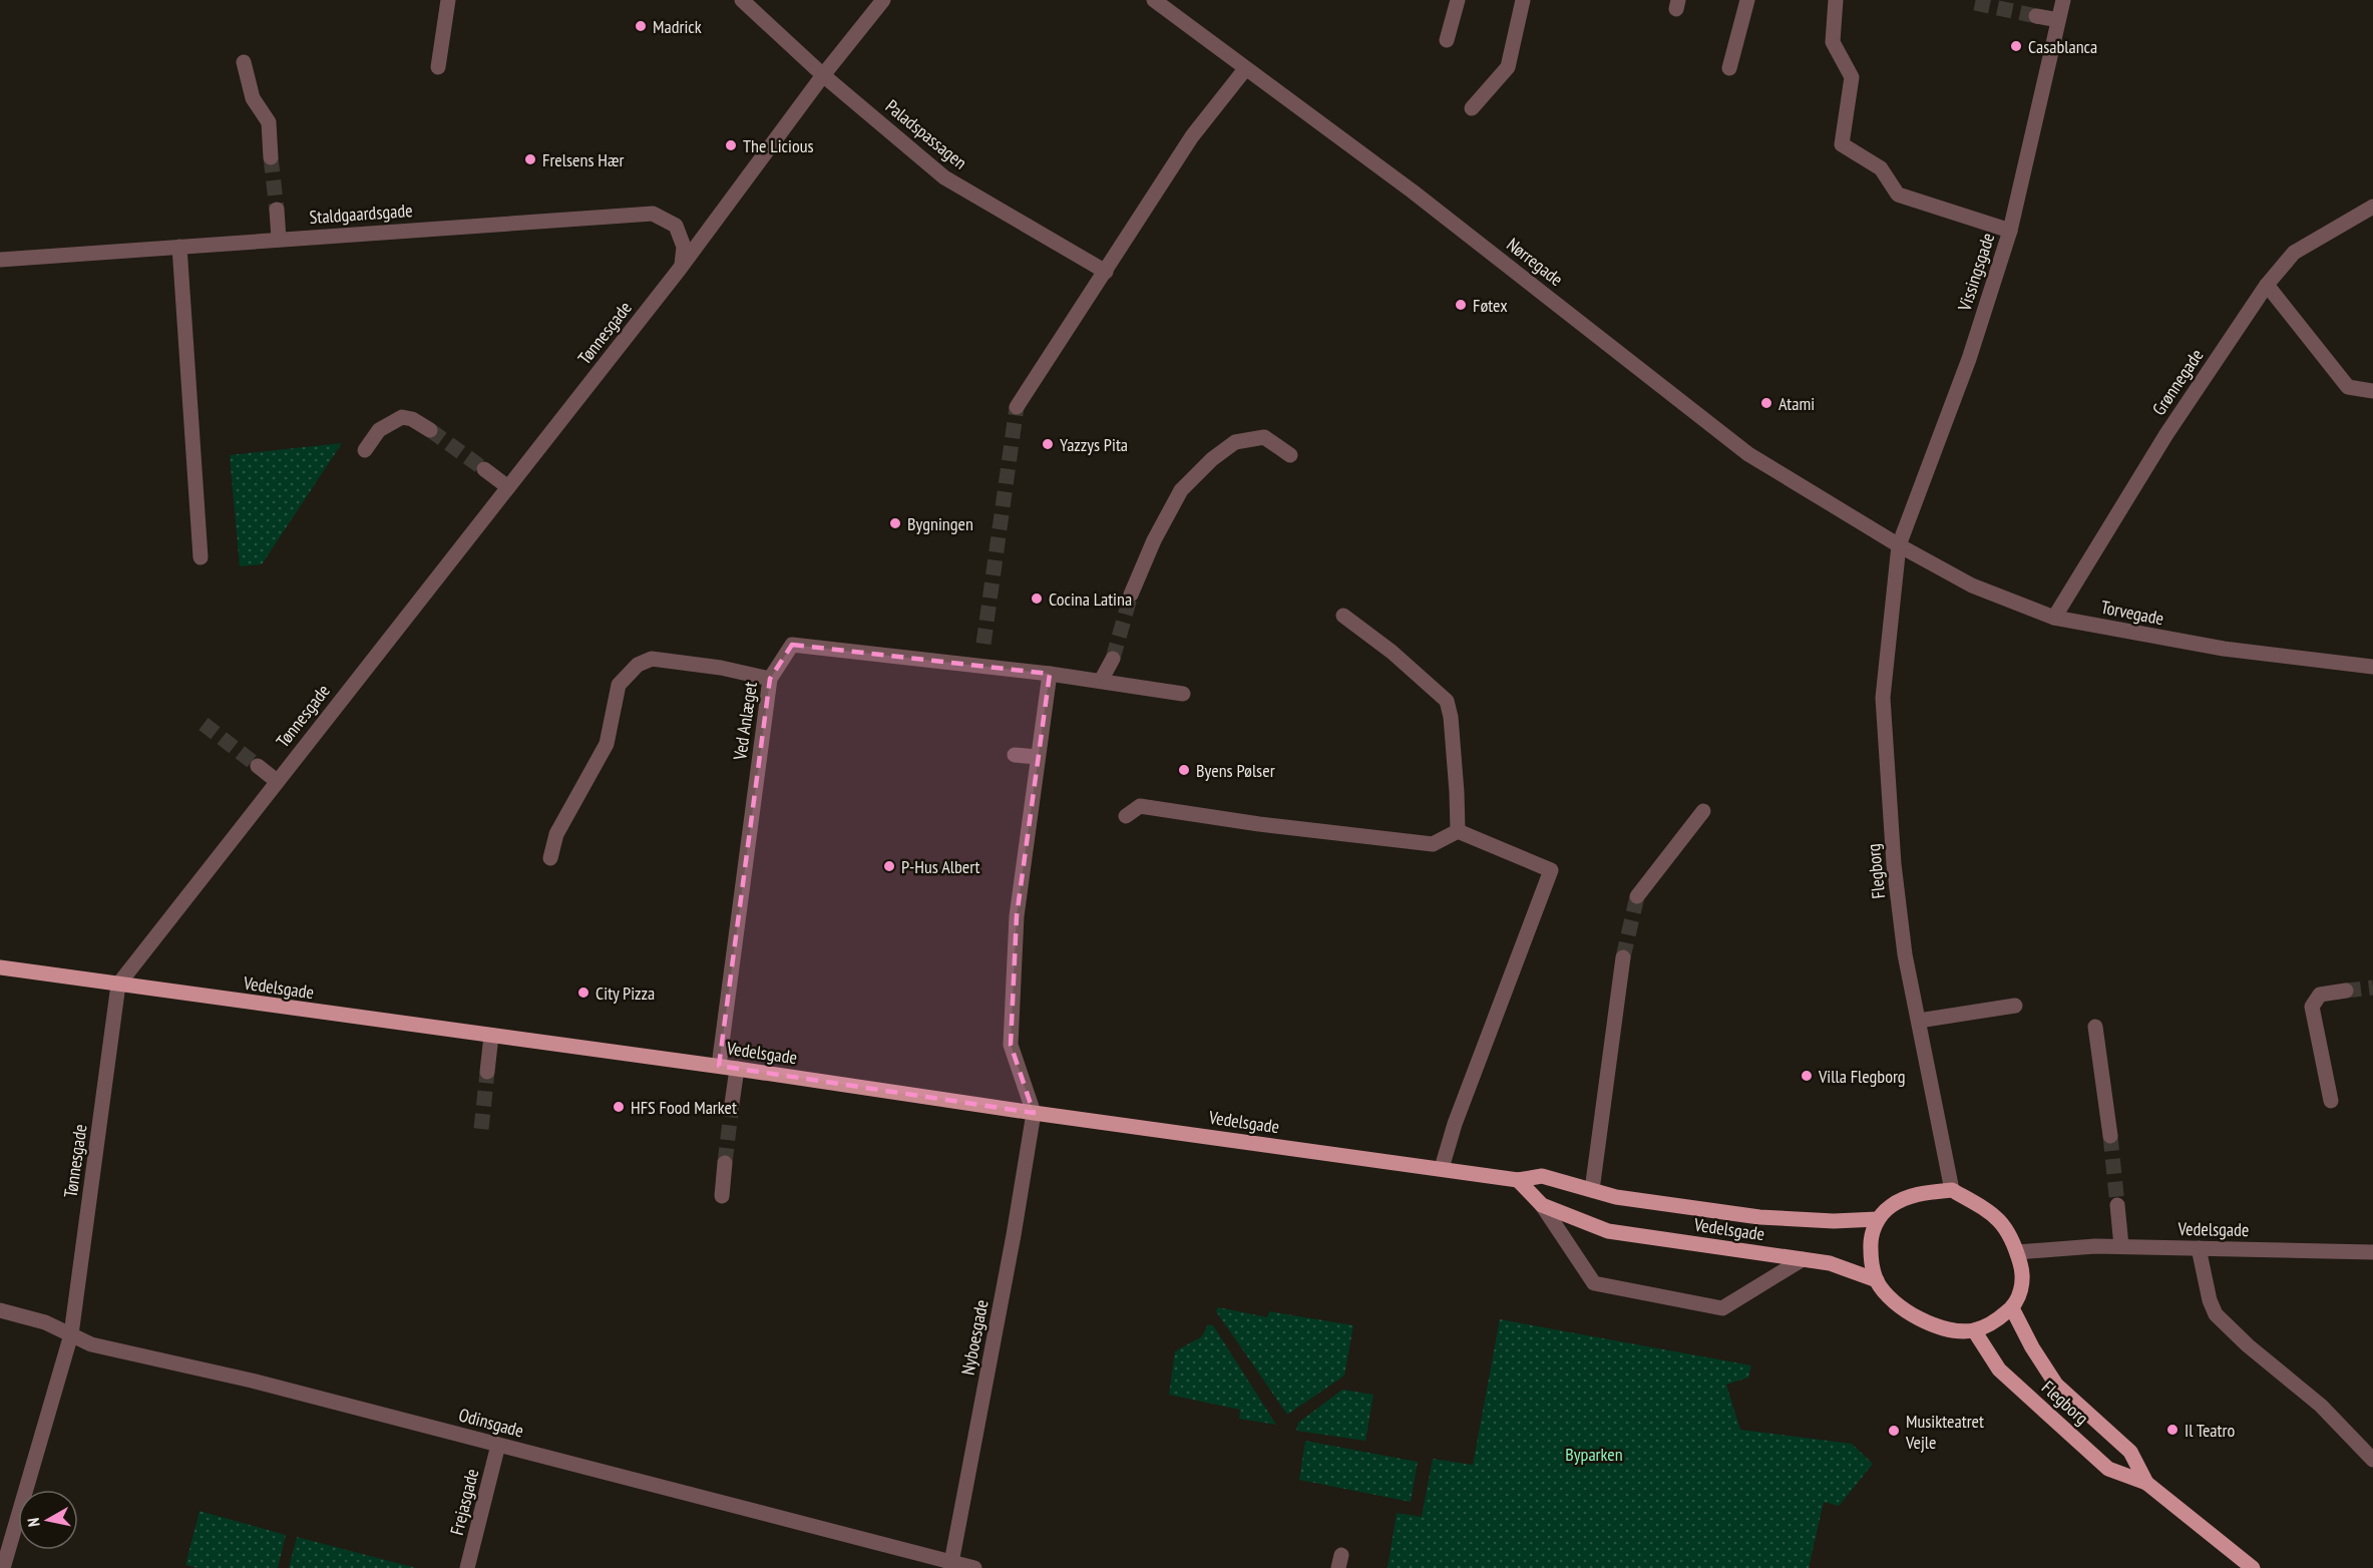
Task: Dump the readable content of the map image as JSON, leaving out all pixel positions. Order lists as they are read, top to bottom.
{
  "streets": {
    "main road": ["Flegborg", "Vedelsgade"],
    "street": [
      "Paladspassagen",
      "Staldgaardsgade",
      "Nørregade",
      "Vissingsgade",
      "Tønnesgade",
      "Grønnegade",
      "Torvegade",
      "Ved Anlæget",
      "Nyboesgade",
      "Odinsgade",
      "Frejasgade"
    ]
  },
  "crossings": [
    ["Paladspassagen", "Tønnesgade"],
    ["Staldgaardsgade", "Tønnesgade"],
    ["Nørregade", "Vissingsgade"],
    ["Nørregade", "Torvegade"],
    ["Nørregade", "Flegborg"],
    ["Vissingsgade", "Torvegade"],
    ["Vissingsgade", "Flegborg"],
    ["Tønnesgade", "Vedelsgade"],
    ["Tønnesgade", "Odinsgade"],
    ["Grønnegade", "Torvegade"],
    ["Torvegade", "Flegborg"],
    ["Ved Anlæget", "Vedelsgade"],
    ["Flegborg", "Vedelsgade"],
    ["Vedelsgade", "Nyboesgade"],
    ["Nyboesgade", "Odinsgade"],
    ["Odinsgade", "Frejasgade"]
  ],
  "parks": ["Byparken"],
  "places": [
    "Madrick",
    "Casablanca",
    "The Licious",
    "Frelsens Hær",
    "Føtex",
    "Atami",
    "Yazzys Pita",
    "Bygningen",
    "Cocina Latina",
    "Byens Pølser",
    "P-Hus Albert",
    "City Pizza",
    "Villa Flegborg",
    "HFS Food Market",
    "Il Teatro",
    "Musikteatret Vejle"
  ],
  "north": "left"
}
